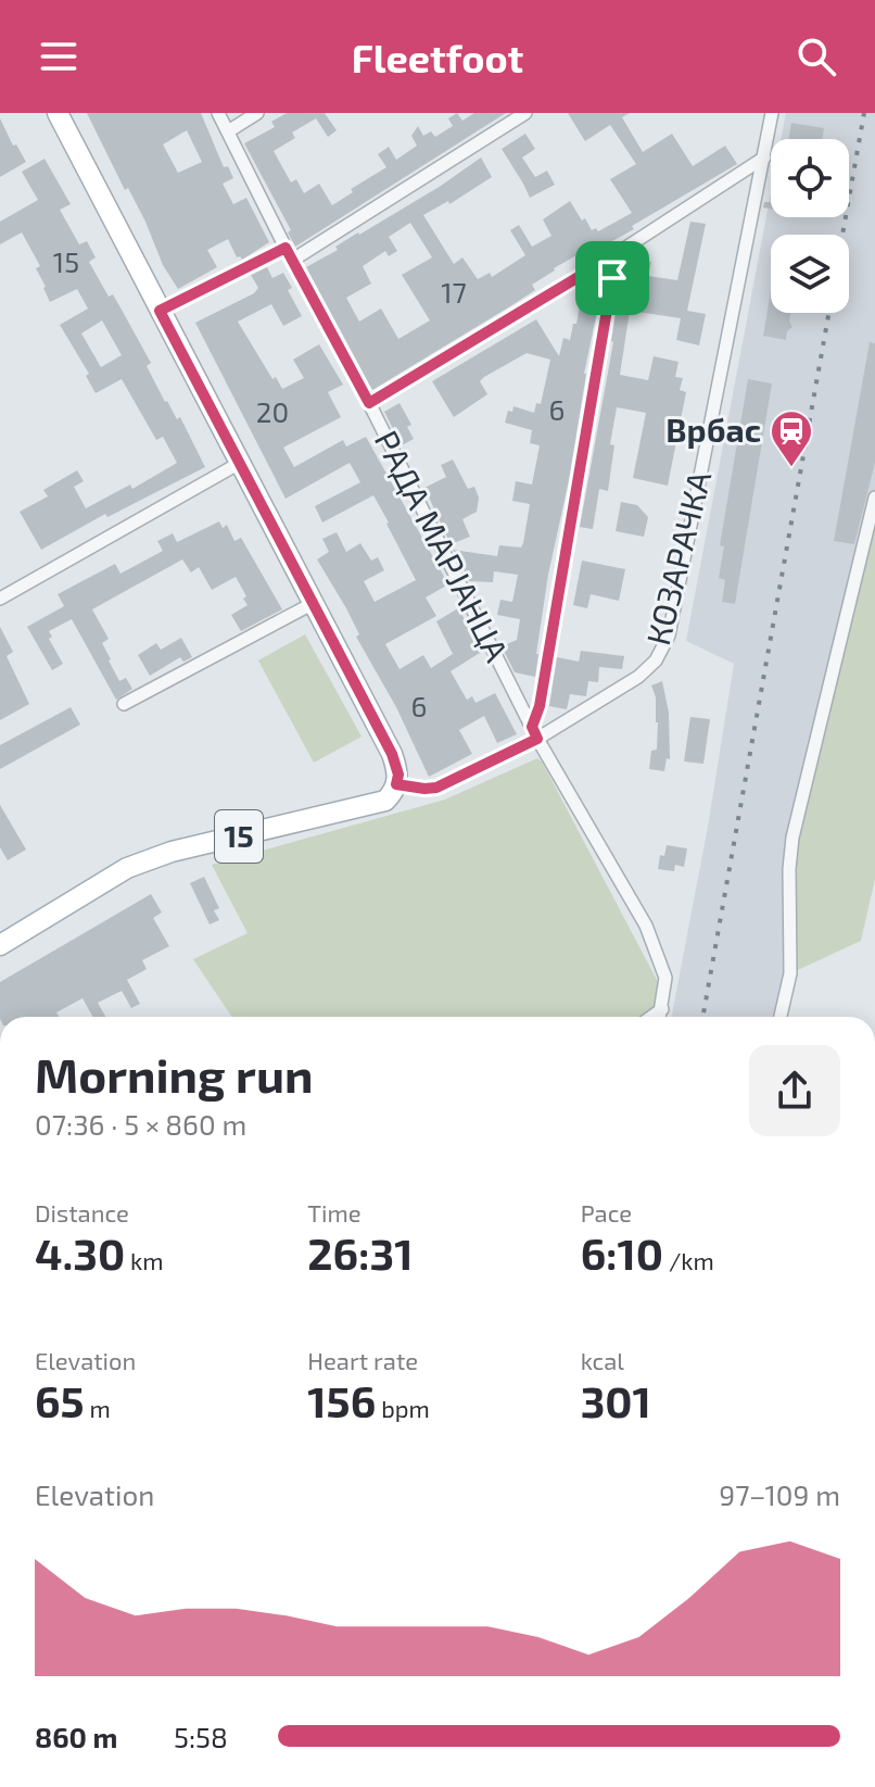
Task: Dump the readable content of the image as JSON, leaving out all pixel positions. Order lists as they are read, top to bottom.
{
  "streets": {
    "main road": ["15"],
    "street": ["РАДА МАРЈАНЦА", "КОЗАРАЧКА"]
  },
  "crossings": [
    ["РАДА МАРЈАНЦА", "КОЗАРАЧКА"],
    ["КОЗАРАЧКА", "15"]
  ],
  "places": {
    "station": ["Врбас"]
  },
  "house_numbers": [
    "15",
    "17",
    "6",
    "20",
    "6"
  ],
  "page": {
    "header": "Fleetfoot",
    "heading": ["Morning run", "07:36 · 5 × 860 m"],
    "stats": [
      ["Distance", "4.30 km"],
      ["Time", "26:31"],
      ["Pace", "6:10 /km"],
      ["Elevation", "65 m"],
      ["Heart rate", "156 bpm"],
      ["kcal", "301"]
    ],
    "chart": ["Elevation", "97–109 m"],
    "list": [
      {
        "name": "860 m",
        "note": "5:58"
      }
    ]
  }
}
